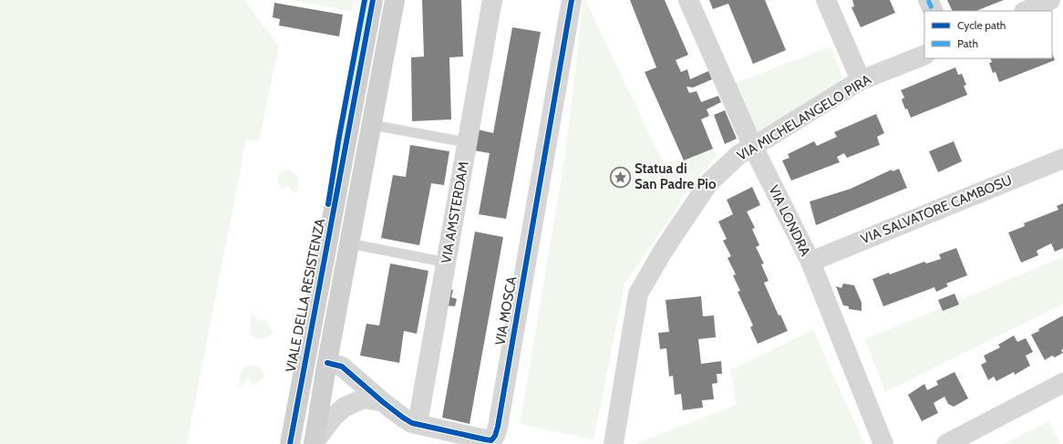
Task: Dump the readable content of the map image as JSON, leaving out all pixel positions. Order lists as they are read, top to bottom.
{
  "streets": {
    "street": [
      "VIA MICHELANGELO PIRA",
      "VIA SALVATORE CAMBOSU",
      "VIA AMSTERDAM",
      "VIA LONDRA",
      "VIALE DELLA RESISTENZA",
      "VIA MOSCA"
    ]
  },
  "crossings": [
    ["VIA MICHELANGELO PIRA", "VIA LONDRA"],
    ["VIA SALVATORE CAMBOSU", "VIA LONDRA"],
    ["VIA AMSTERDAM", "VIA MOSCA"]
  ],
  "places": {
    "place": ["Statua di San Padre Pio"]
  },
  "legend": ["Cycle path", "Path"]
}
